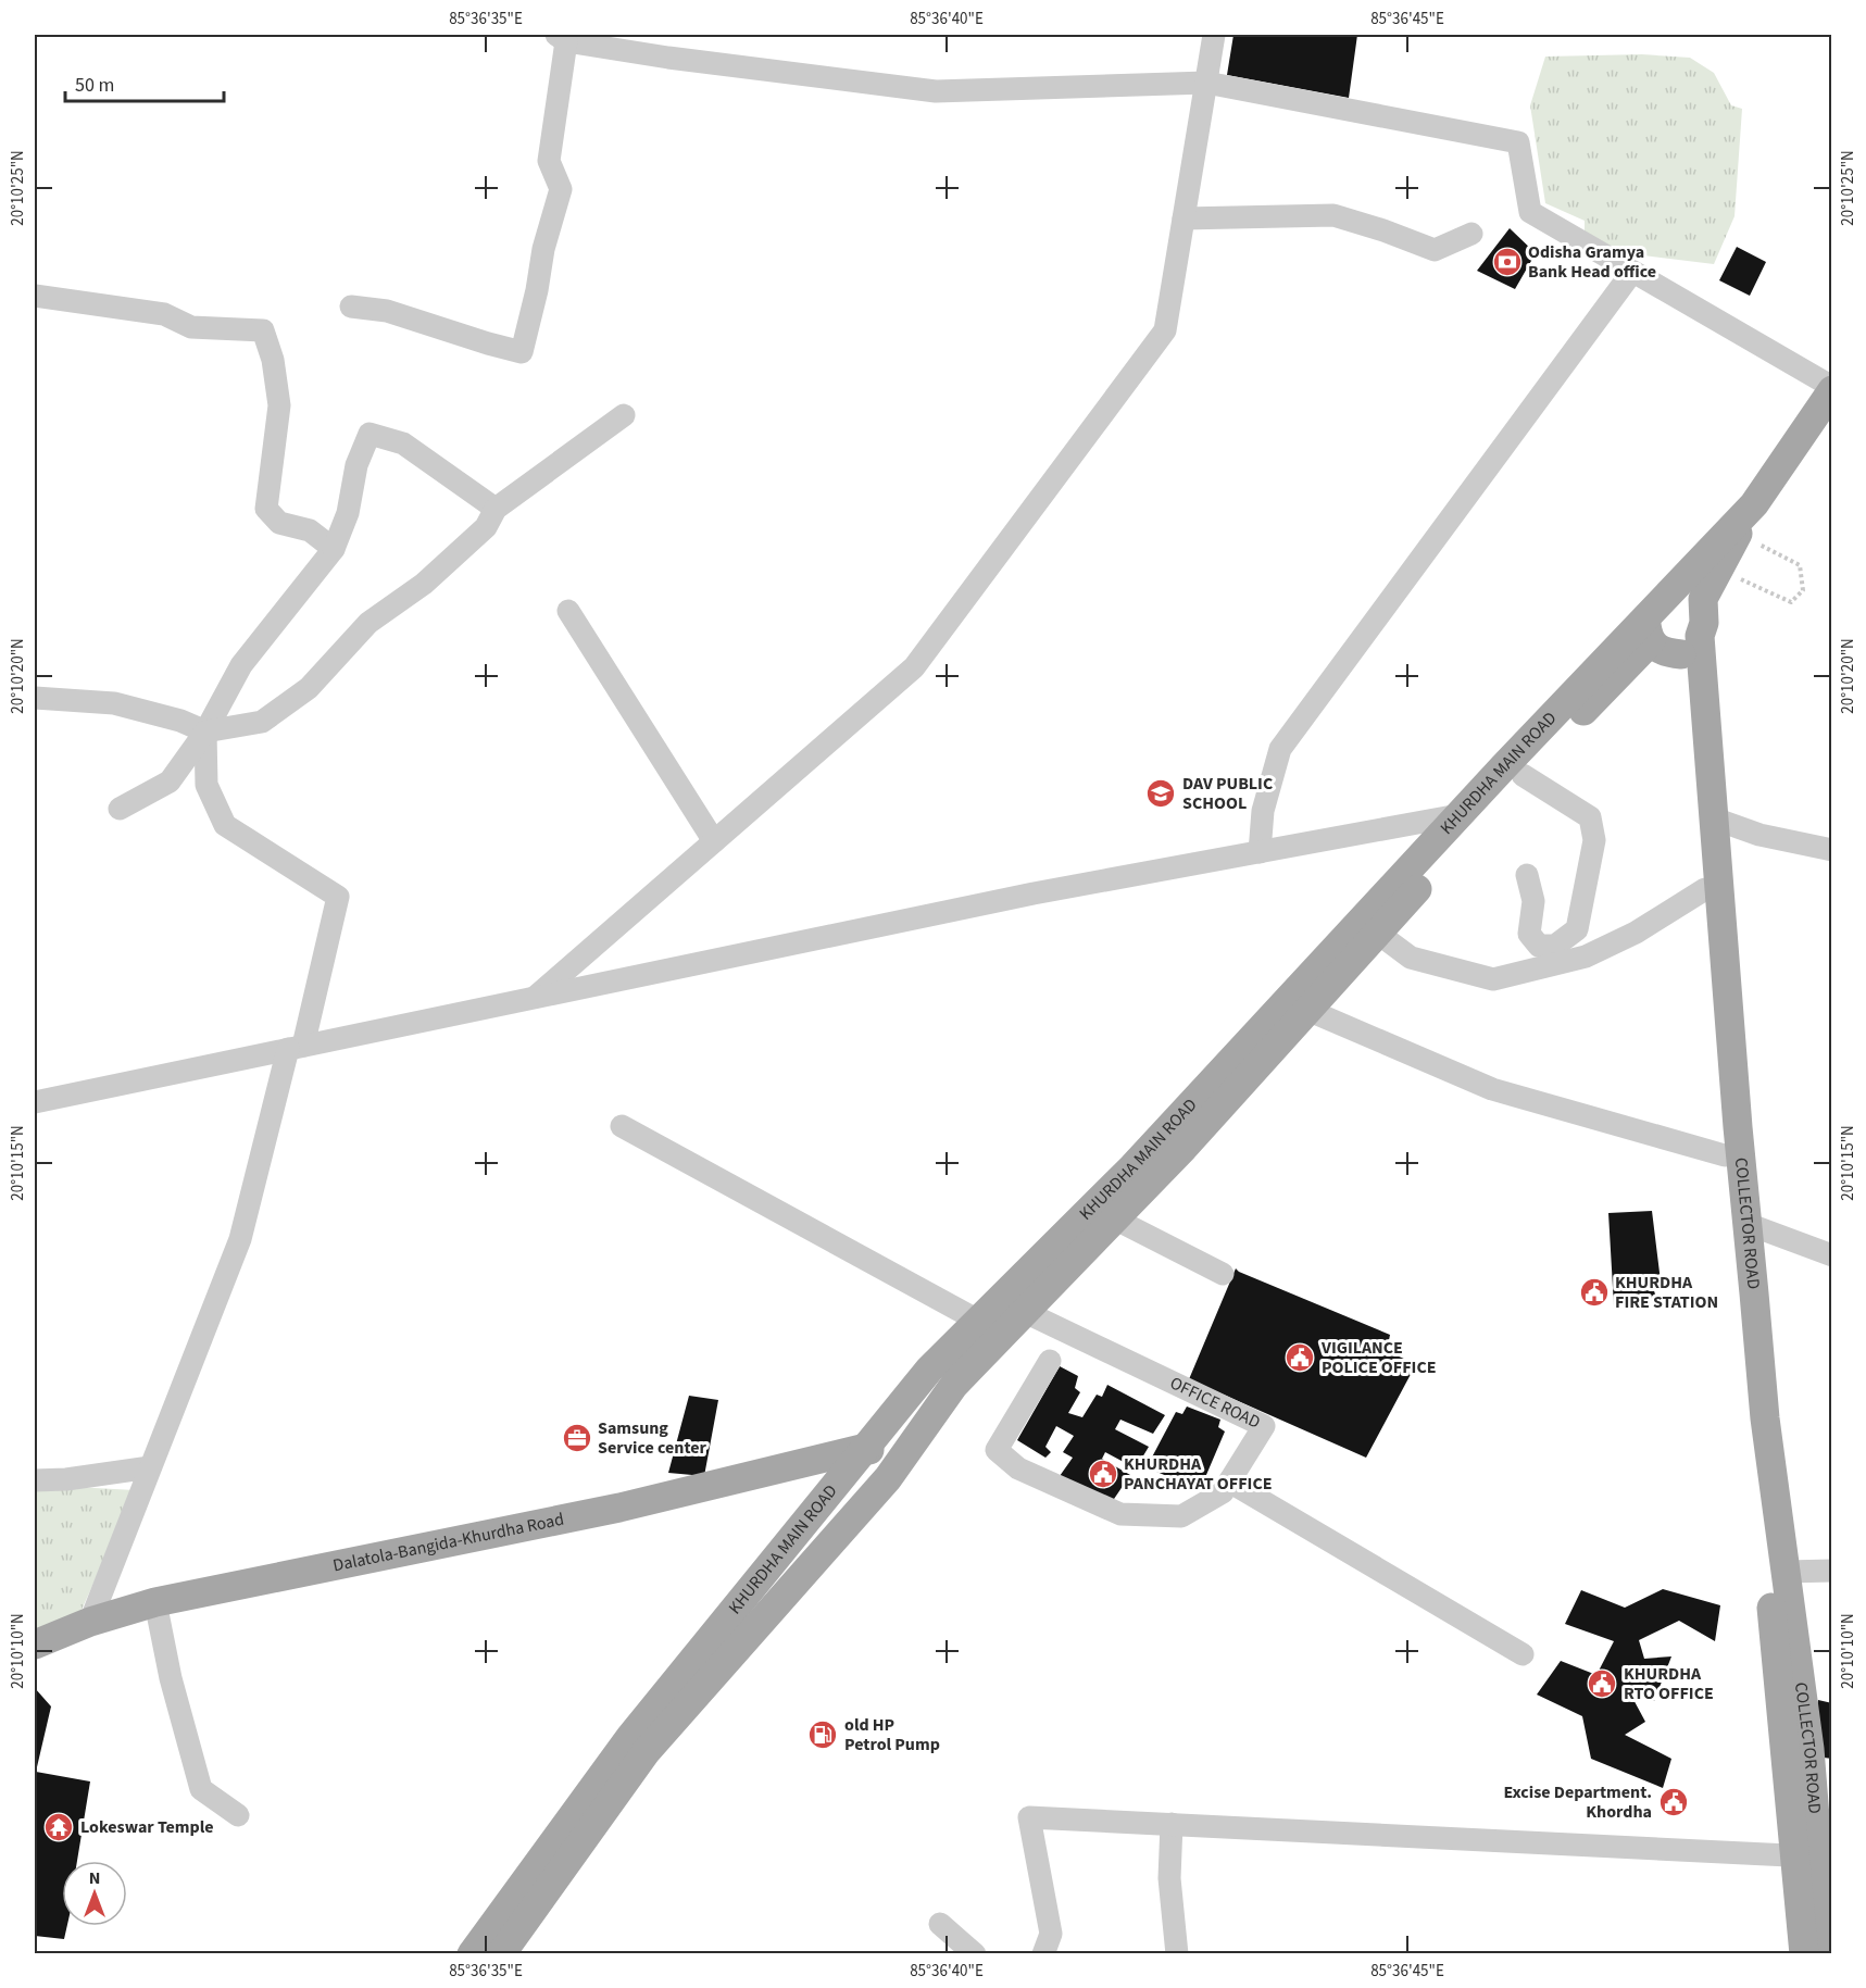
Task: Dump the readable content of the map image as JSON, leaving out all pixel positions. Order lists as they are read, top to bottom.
{
  "streets": {
    "main road": ["KHURDHA MAIN ROAD", "COLLECTOR ROAD", "Dalatola-Bangida-Khurdha Road"],
    "street": ["OFFICE ROAD"]
  },
  "crossings": [
    ["KHURDHA MAIN ROAD", "COLLECTOR ROAD"],
    ["KHURDHA MAIN ROAD", "OFFICE ROAD"],
    ["KHURDHA MAIN ROAD", "Dalatola-Bangida-Khurdha Road"]
  ],
  "places": {
    "bank": ["Odisha Gramya Bank Head office"],
    "school or university": ["DAV PUBLIC SCHOOL"],
    "public building": [
      "KHURDHA FIRE STATION",
      "VIGILANCE POLICE OFFICE",
      "KHURDHA PANCHAYAT OFFICE",
      "KHURDHA RTO OFFICE",
      "Excise Department. Khordha"
    ],
    "office": ["Samsung Service center"],
    "fuel station": ["old HP Petrol Pump"],
    "temple": ["Lokeswar Temple"]
  },
  "scale_bar": "50 m",
  "north": "top",
  "coordinates": [
    "85°36'35\"E",
    "85°36'40\"E",
    "85°36'45\"E",
    "20°10'25\"N",
    "20°10'20\"N",
    "20°10'15\"N",
    "20°10'10\"N"
  ]
}
